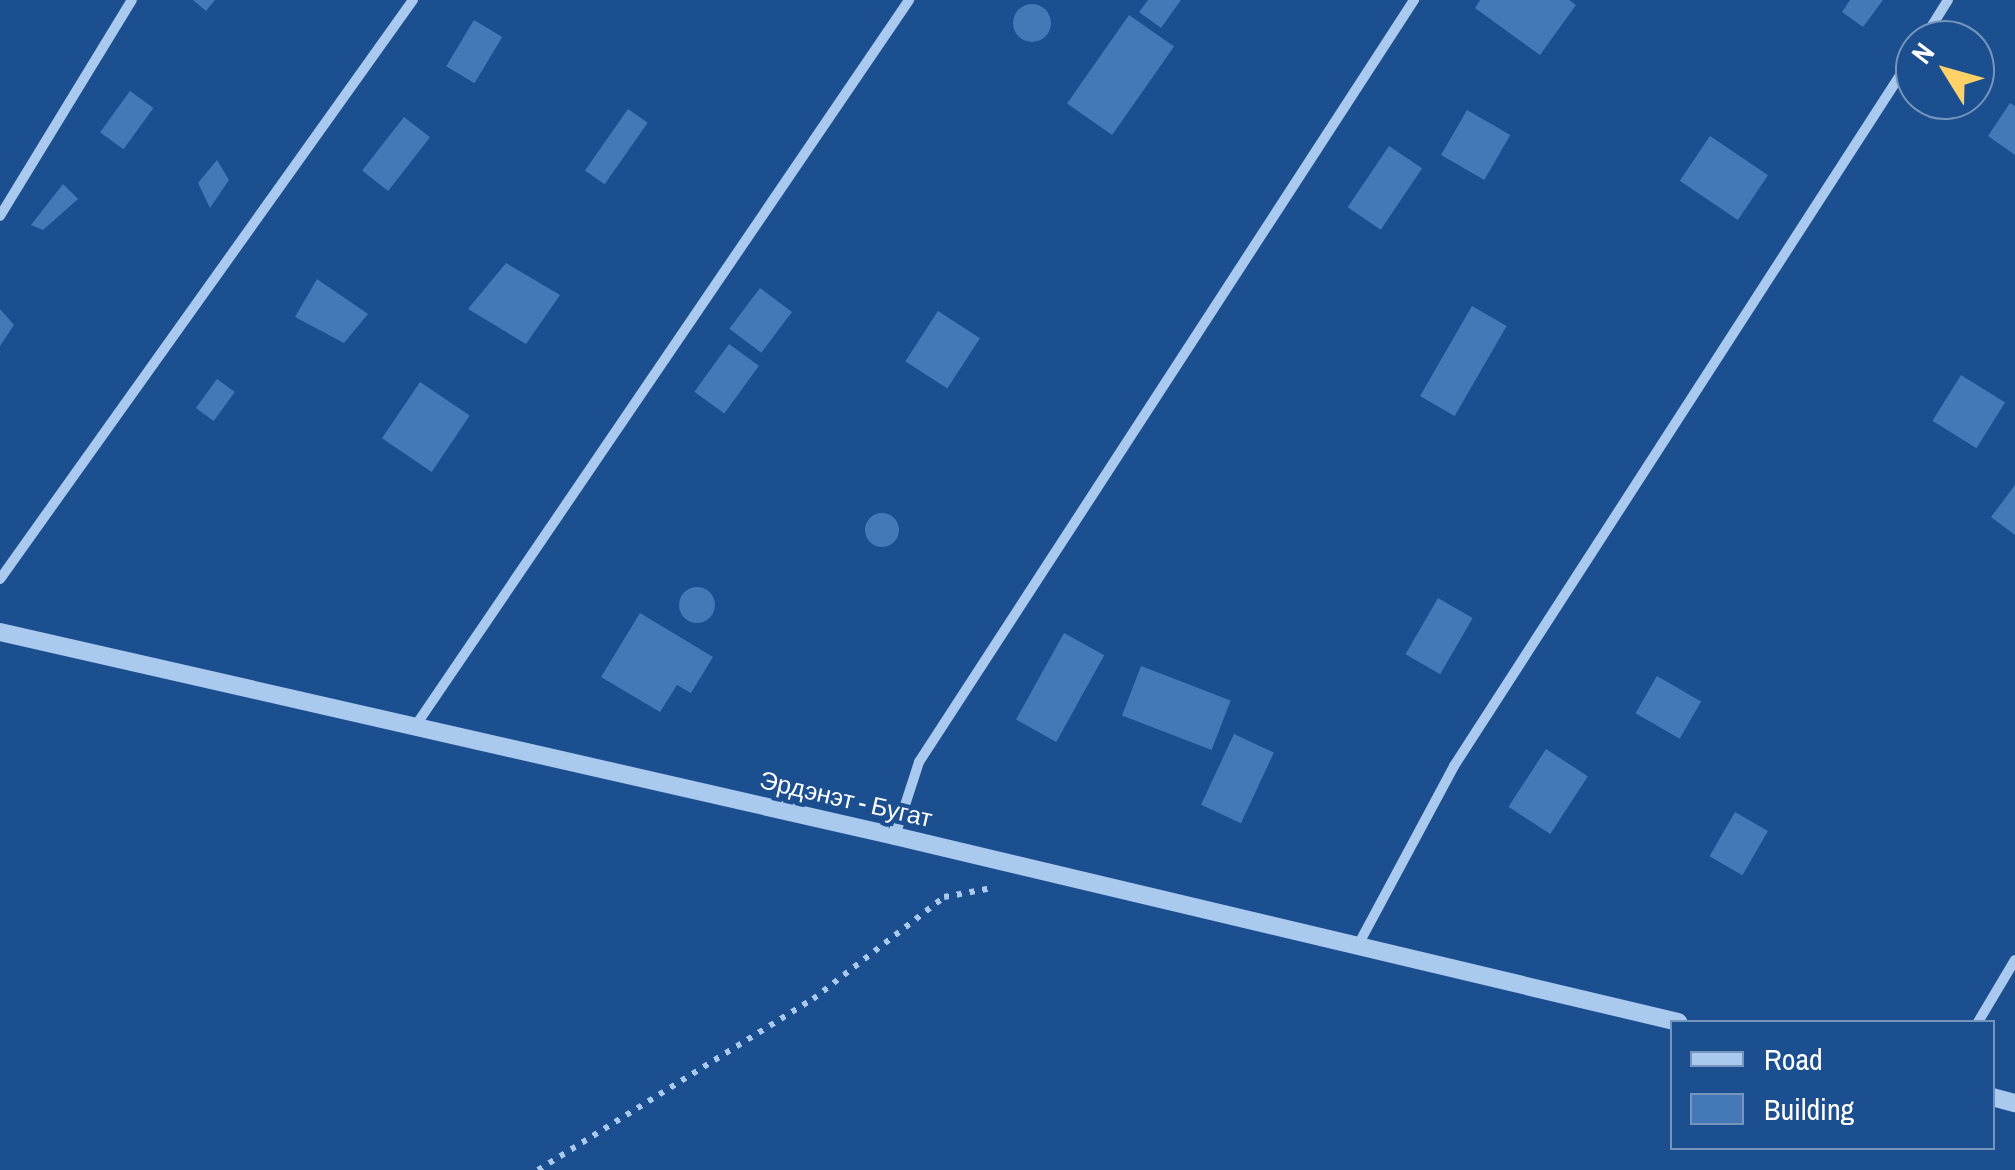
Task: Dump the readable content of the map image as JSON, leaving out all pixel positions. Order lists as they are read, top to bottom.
{
  "streets": {
    "street": ["Эрдэнэт - Бугат"]
  },
  "legend": ["Road", "Building"],
  "north": "top left"
}
